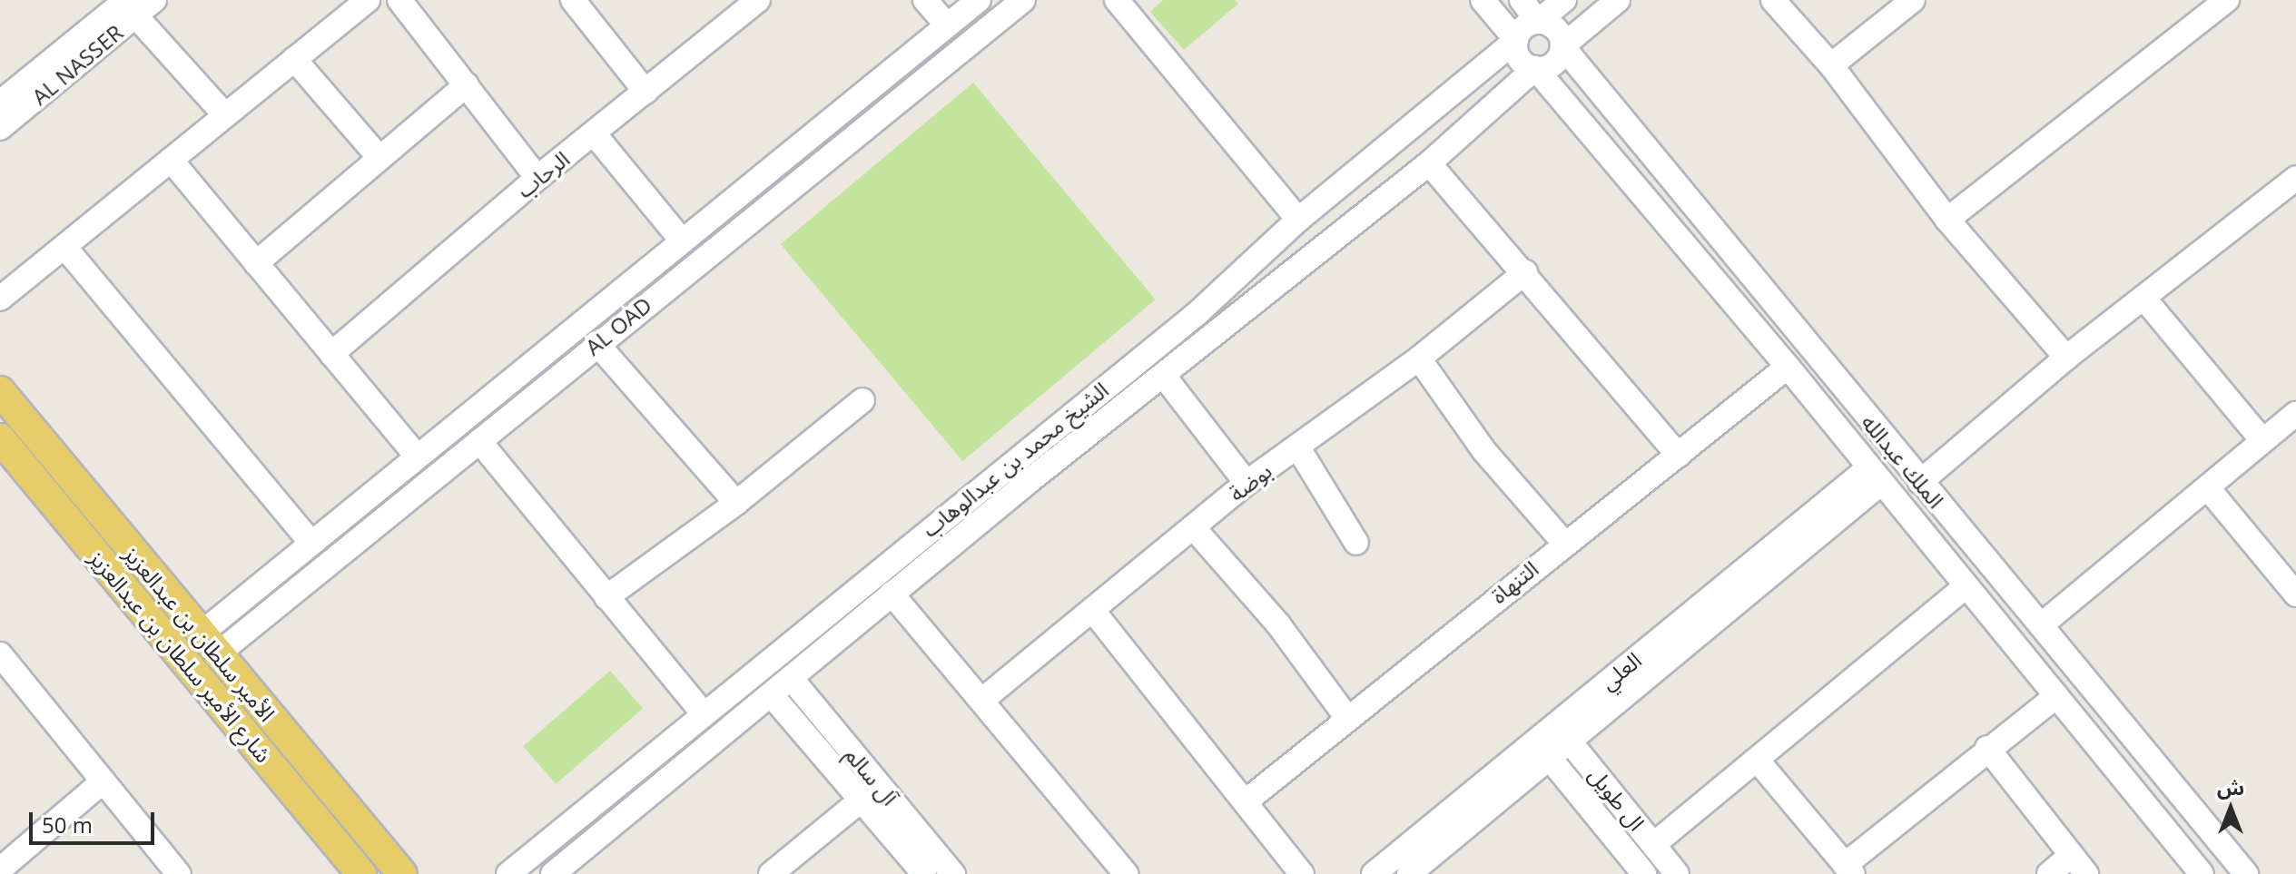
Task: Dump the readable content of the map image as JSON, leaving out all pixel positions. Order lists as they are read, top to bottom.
{
  "streets": {
    "main road": ["الأمير سلطان بن عبدالعزيز", "شارع الأمير سلطان بن عبدالعزيز"],
    "street": [
      "AL NASSER",
      "الرحاب",
      "AL OAD",
      "الشيخ محمد بن عبدالوهاب",
      "الملك عبدالله",
      "بوضة",
      "التنهاة",
      "العلي",
      "آل سالم",
      "ال طويل"
    ]
  },
  "crossings": [
    ["AL OAD", "الأمير سلطان بن عبدالعزيز"],
    ["الشيخ محمد بن عبدالوهاب", "الملك عبدالله"],
    ["الشيخ محمد بن عبدالوهاب", "آل سالم"],
    ["الملك عبدالله", "التنهاة"],
    ["الملك عبدالله", "العلي"],
    ["العلي", "ال طويل"]
  ],
  "scale_bar": "50 m",
  "north": "top"
}
